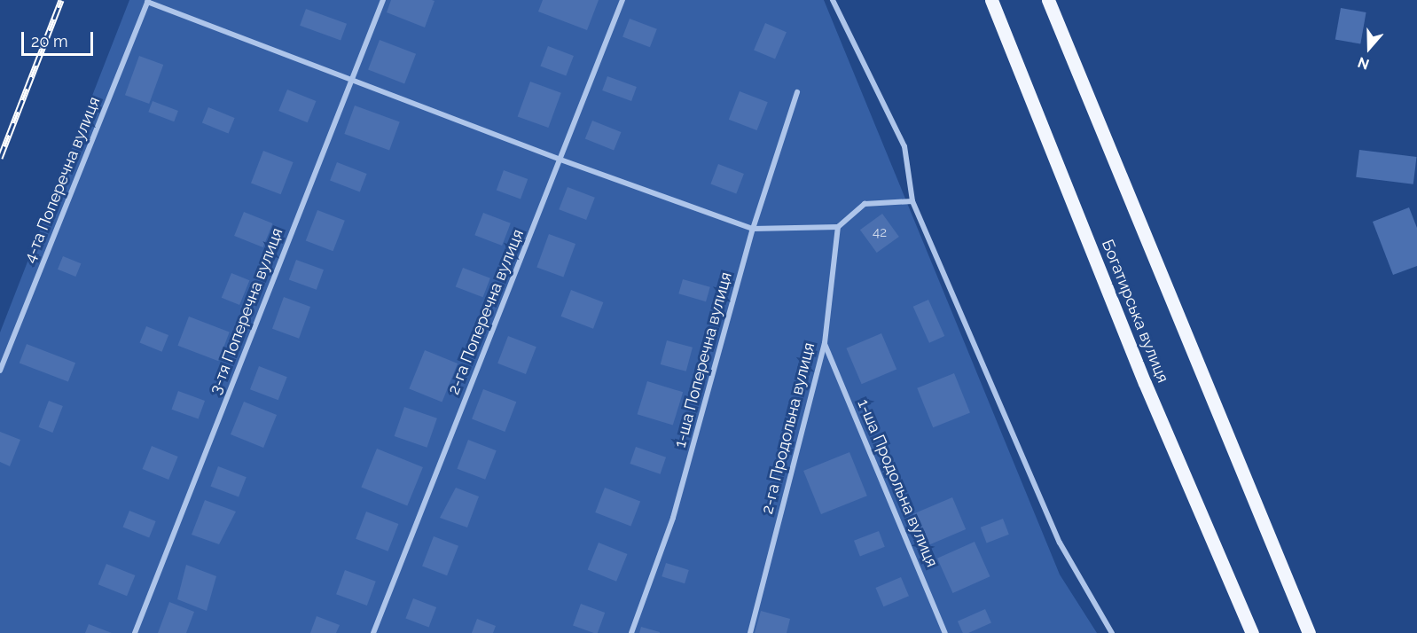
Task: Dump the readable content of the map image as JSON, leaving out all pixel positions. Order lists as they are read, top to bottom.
{
  "streets": {
    "main road": ["Богатирська вулиця"],
    "street": [
      "4-та Поперечна вулиця",
      "3-тя Поперечна вулиця",
      "2-га Поперечна вулиця",
      "1-ша Поперечна вулиця",
      "2-га Продольна вулиця",
      "1-ша Продольна вулиця"
    ]
  },
  "crossings": [
    ["2-га Продольна вулиця", "1-ша Продольна вулиця"]
  ],
  "house_numbers": ["42"],
  "scale_bar": "20 m",
  "north": "bottom"
}
